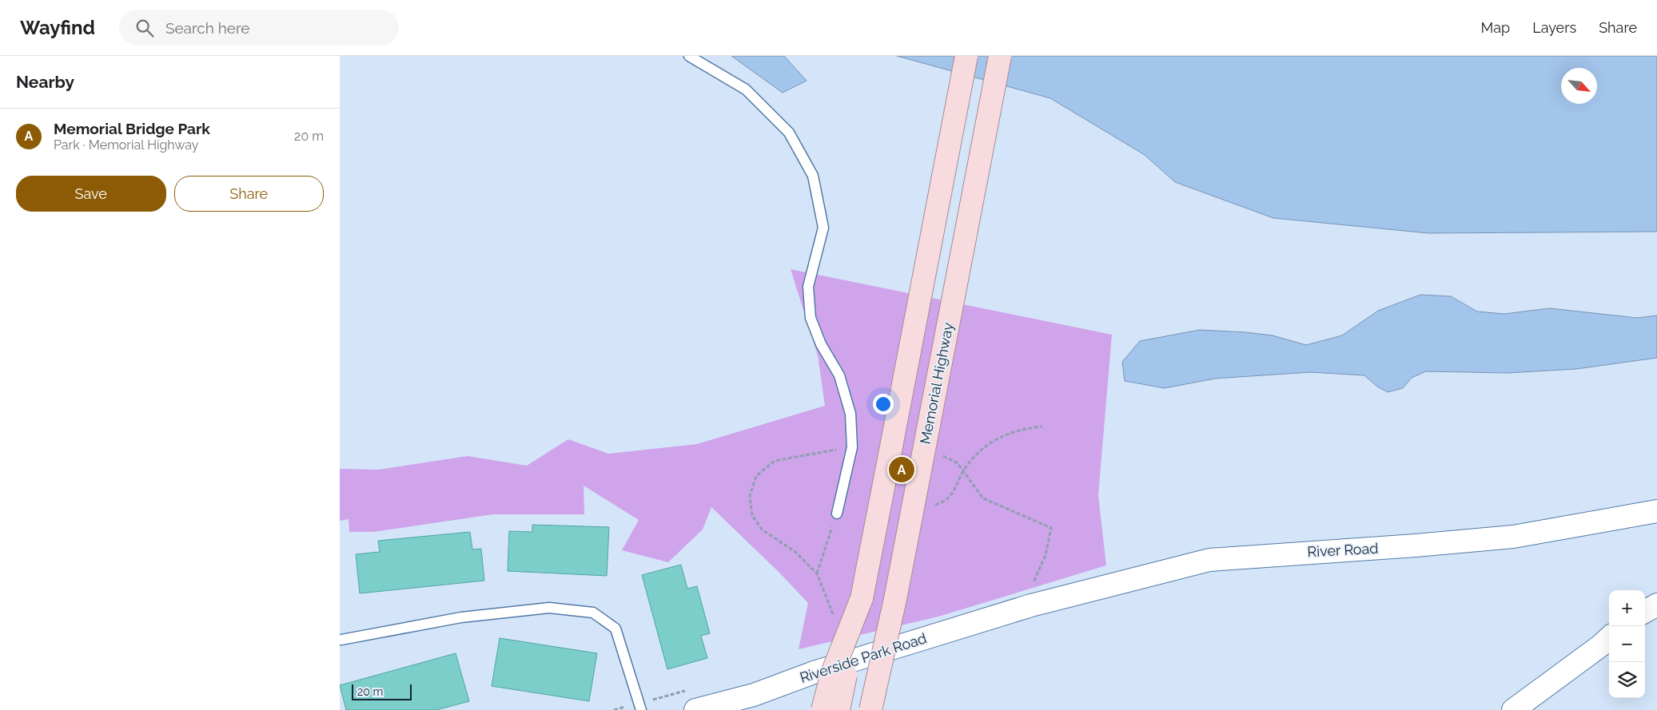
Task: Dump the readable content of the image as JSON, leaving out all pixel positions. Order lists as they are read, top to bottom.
{
  "streets": {
    "main road": ["Memorial Highway", "River Road", "Riverside Park Road"]
  },
  "crossings": [
    ["River Road", "Riverside Park Road"]
  ],
  "scale_bar": "20 m",
  "north": "bottom right",
  "page": {
    "header": "Wayfind",
    "search": "Search here",
    "nav": ["Map", "Layers", "Share"],
    "heading": "Nearby",
    "list": [
      {
        "mark": "A",
        "name": "Memorial Bridge Park",
        "note": "Park · Memorial Highway",
        "value": "20 m"
      }
    ],
    "buttons": ["Save", "Share"],
    "pins": "A",
    "map_buttons": ["+", "−"],
    "scale": "20 m"
  }
}
